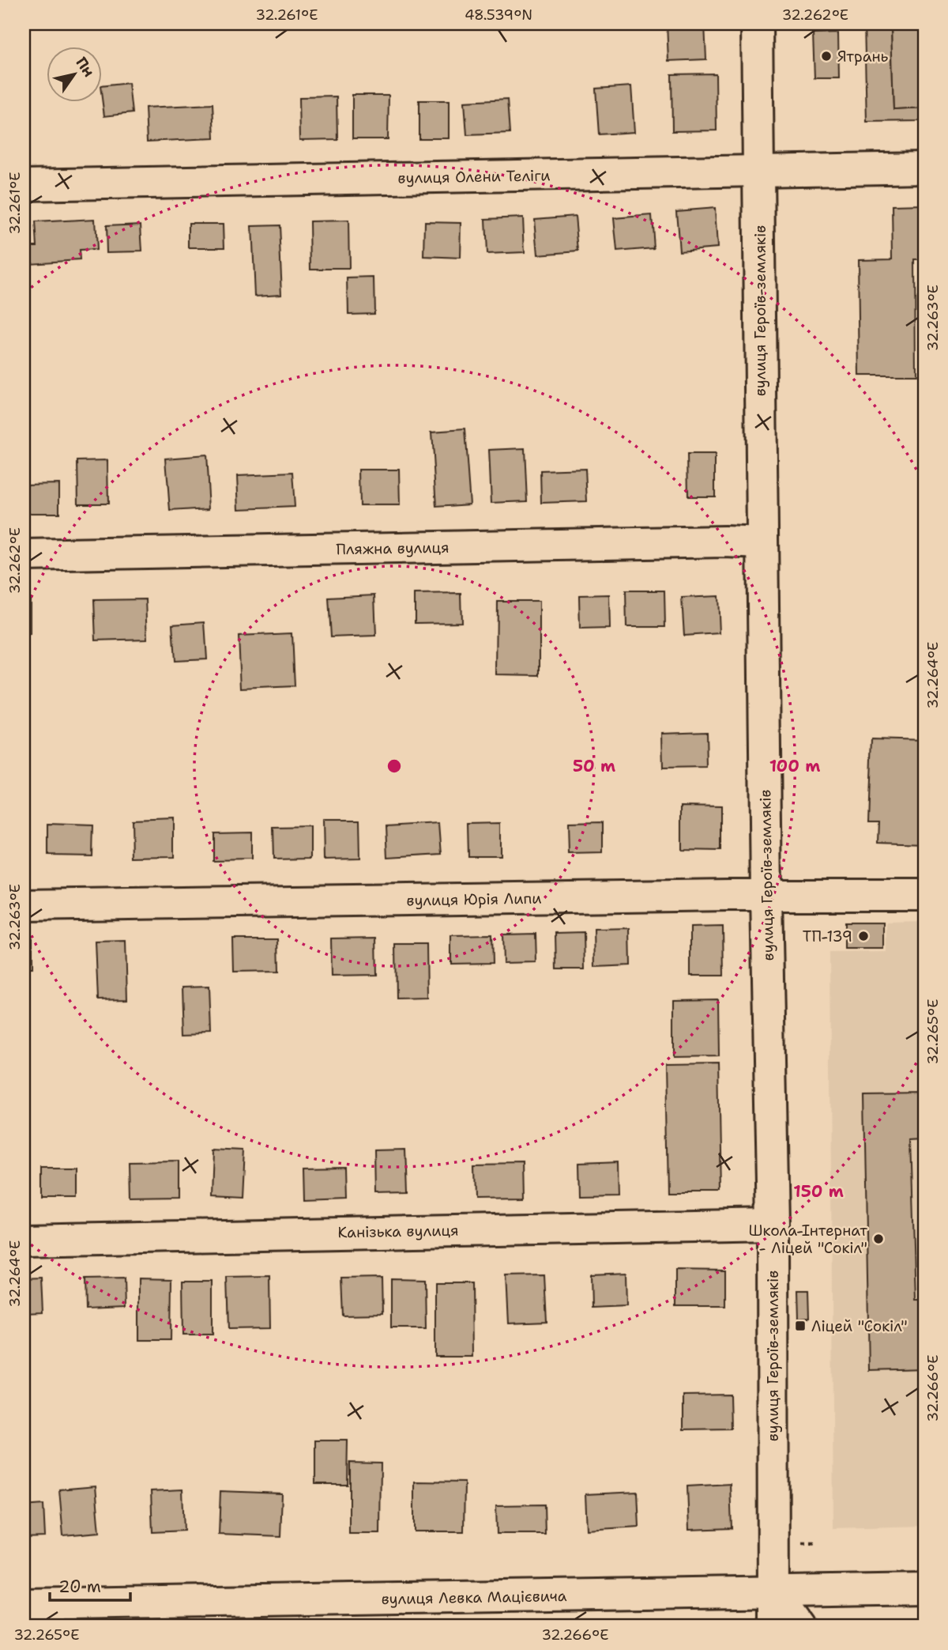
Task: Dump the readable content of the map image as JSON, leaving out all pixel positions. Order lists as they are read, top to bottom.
{
  "streets": {
    "street": [
      "вулиця Олени Теліги",
      "вулиця Героїв-земляків",
      "Пляжна вулиця",
      "вулиця Юрія Липи",
      "Канізька вулиця",
      "вулиця Левка Мацієвича"
    ]
  },
  "crossings": [
    ["вулиця Олени Теліги", "вулиця Героїв-земляків"],
    ["вулиця Героїв-земляків", "Пляжна вулиця"],
    ["вулиця Героїв-земляків", "вулиця Юрія Липи"],
    ["вулиця Героїв-земляків", "Канізька вулиця"],
    ["вулиця Героїв-земляків", "вулиця Левка Мацієвича"]
  ],
  "places": {
    "other": ["Ятрань", "ТП-139", "Школа-Інтернат - Ліцей \"Сокіл\""],
    "transit": ["Ліцей \"Сокіл\""]
  },
  "scale_bar": "20 m",
  "north": "top right",
  "coordinates": [
    "32.261°E",
    "48.539°N",
    "32.262°E",
    "32.263°E",
    "32.264°E",
    "32.265°E",
    "32.266°E"
  ],
  "rings": ["50 m", "100 m", "150 m"]
}
